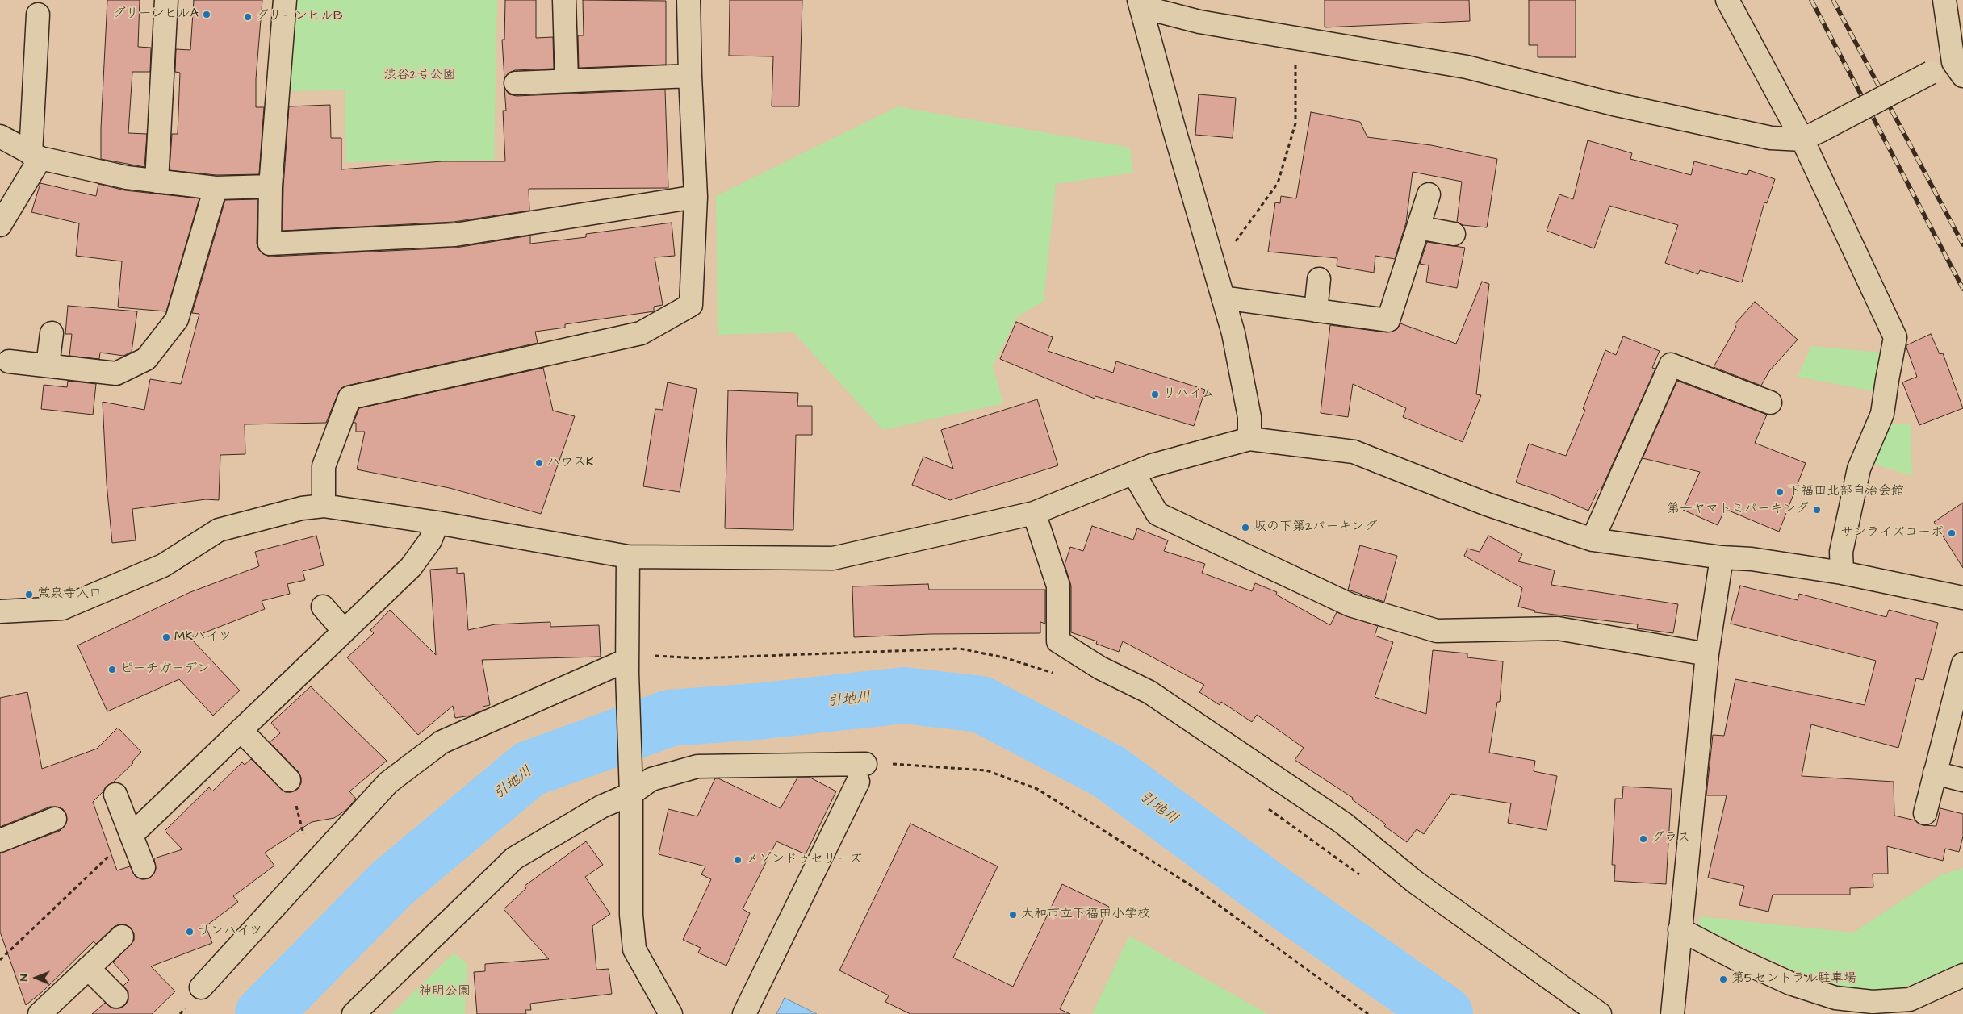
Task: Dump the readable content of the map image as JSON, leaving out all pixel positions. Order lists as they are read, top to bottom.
{
  "water": ["引地川"],
  "parks": ["渋谷2号公園", "神明公園"],
  "places": [
    "グリーンヒルA",
    "グリーンヒルB",
    "リハイム",
    "ハウスK",
    "下福田北部自治会館",
    "第一ヤマトミパーキング",
    "坂の下第2パーキング",
    "サンライズコーポ",
    "常泉寺入口",
    "MKハイツ",
    "ピーチガーデン",
    "グラス",
    "メゾンドゥセリーズ",
    "大和市立下福田小学校",
    "サンハイツ",
    "第5セントラル駐車場"
  ],
  "north": "left"
}
